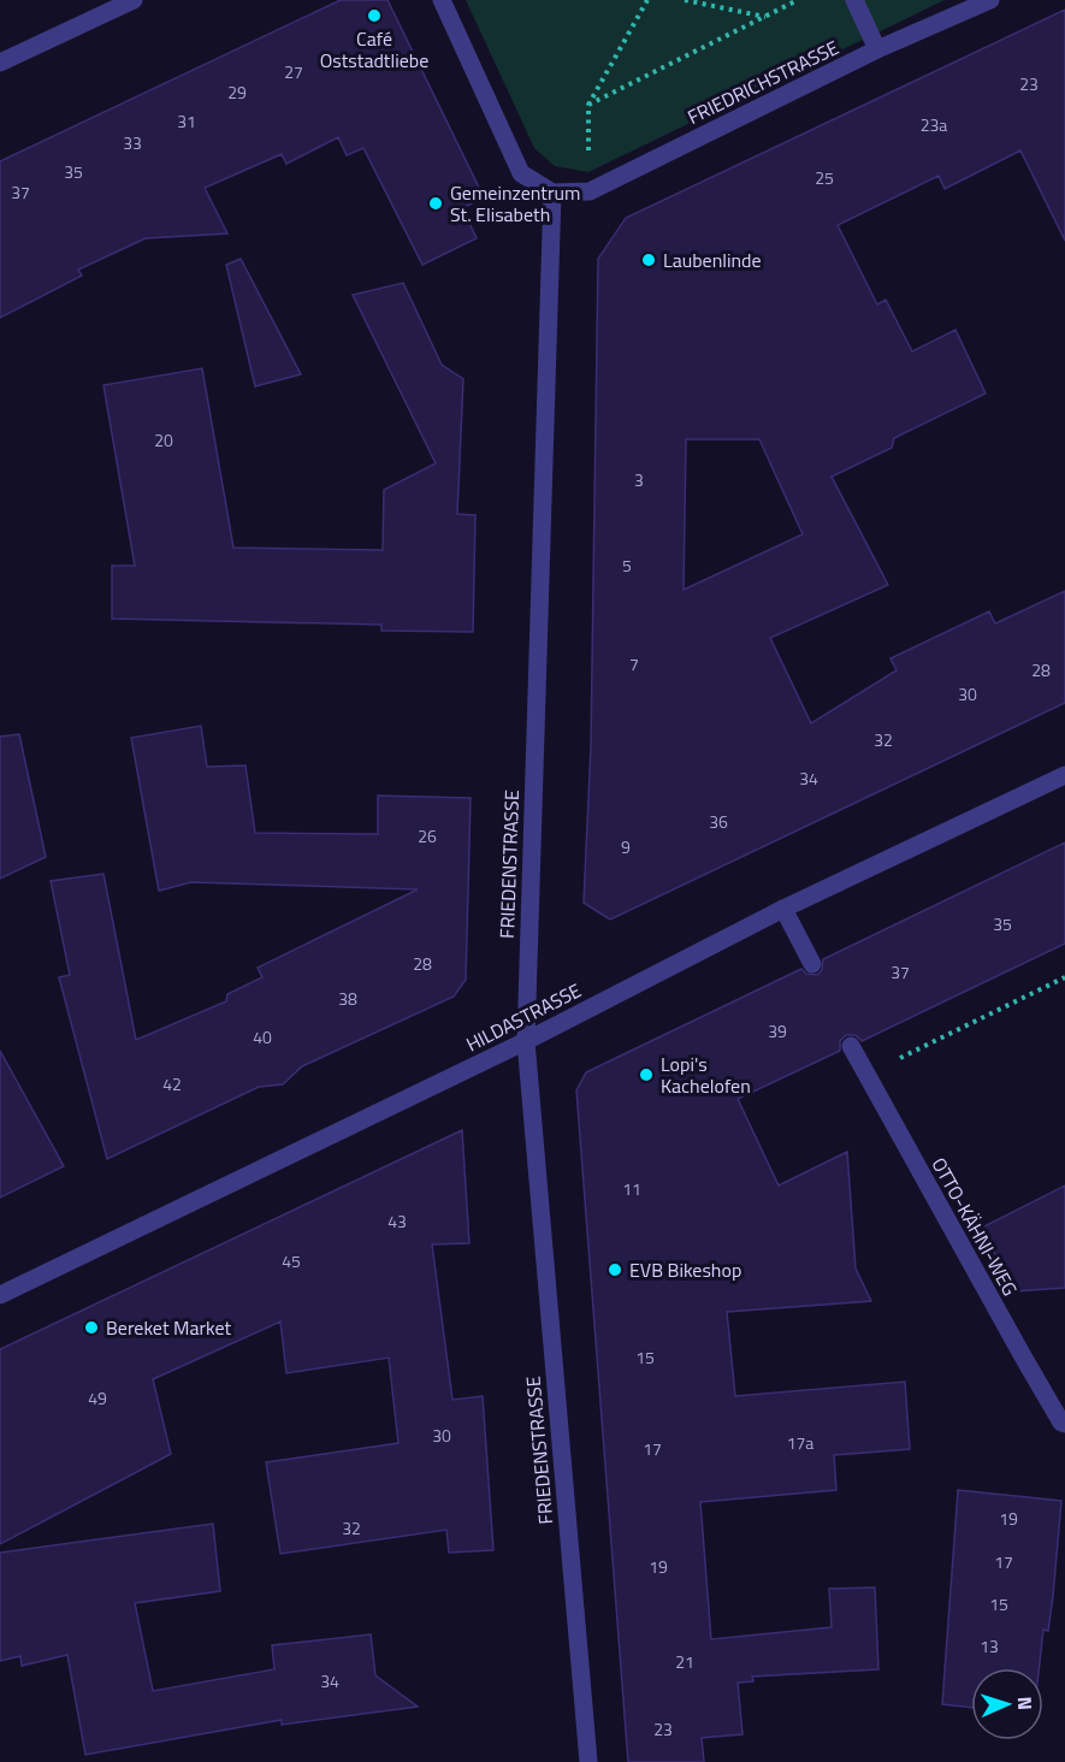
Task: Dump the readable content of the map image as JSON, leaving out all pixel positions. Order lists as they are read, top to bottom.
{
  "streets": {
    "street": [
      "FRIEDRICHSTRASSE",
      "FRIEDENSTRASSE",
      "HILDASTRASSE",
      "OTTO-KÄHNI-WEG"
    ]
  },
  "crossings": [
    ["FRIEDRICHSTRASSE", "FRIEDENSTRASSE"],
    ["FRIEDENSTRASSE", "HILDASTRASSE"]
  ],
  "places": [
    "Café Oststadtliebe",
    "Gemeinzentrum St. Elisabeth",
    "Laubenlinde",
    "Lopi's Kachelofen",
    "EVB Bikeshop",
    "Bereket Market"
  ],
  "house_numbers": [
    "27",
    "23",
    "29",
    "31",
    "23a",
    "33",
    "35",
    "25",
    "37",
    "20",
    "3",
    "5",
    "7",
    "28",
    "30",
    "32",
    "34",
    "36",
    "26",
    "9",
    "35",
    "28",
    "37",
    "38",
    "39",
    "40",
    "42",
    "11",
    "43",
    "45",
    "15",
    "49",
    "30",
    "17a",
    "17",
    "19",
    "32",
    "17",
    "19",
    "15",
    "13",
    "21",
    "34",
    "23"
  ],
  "north": "right"
}
